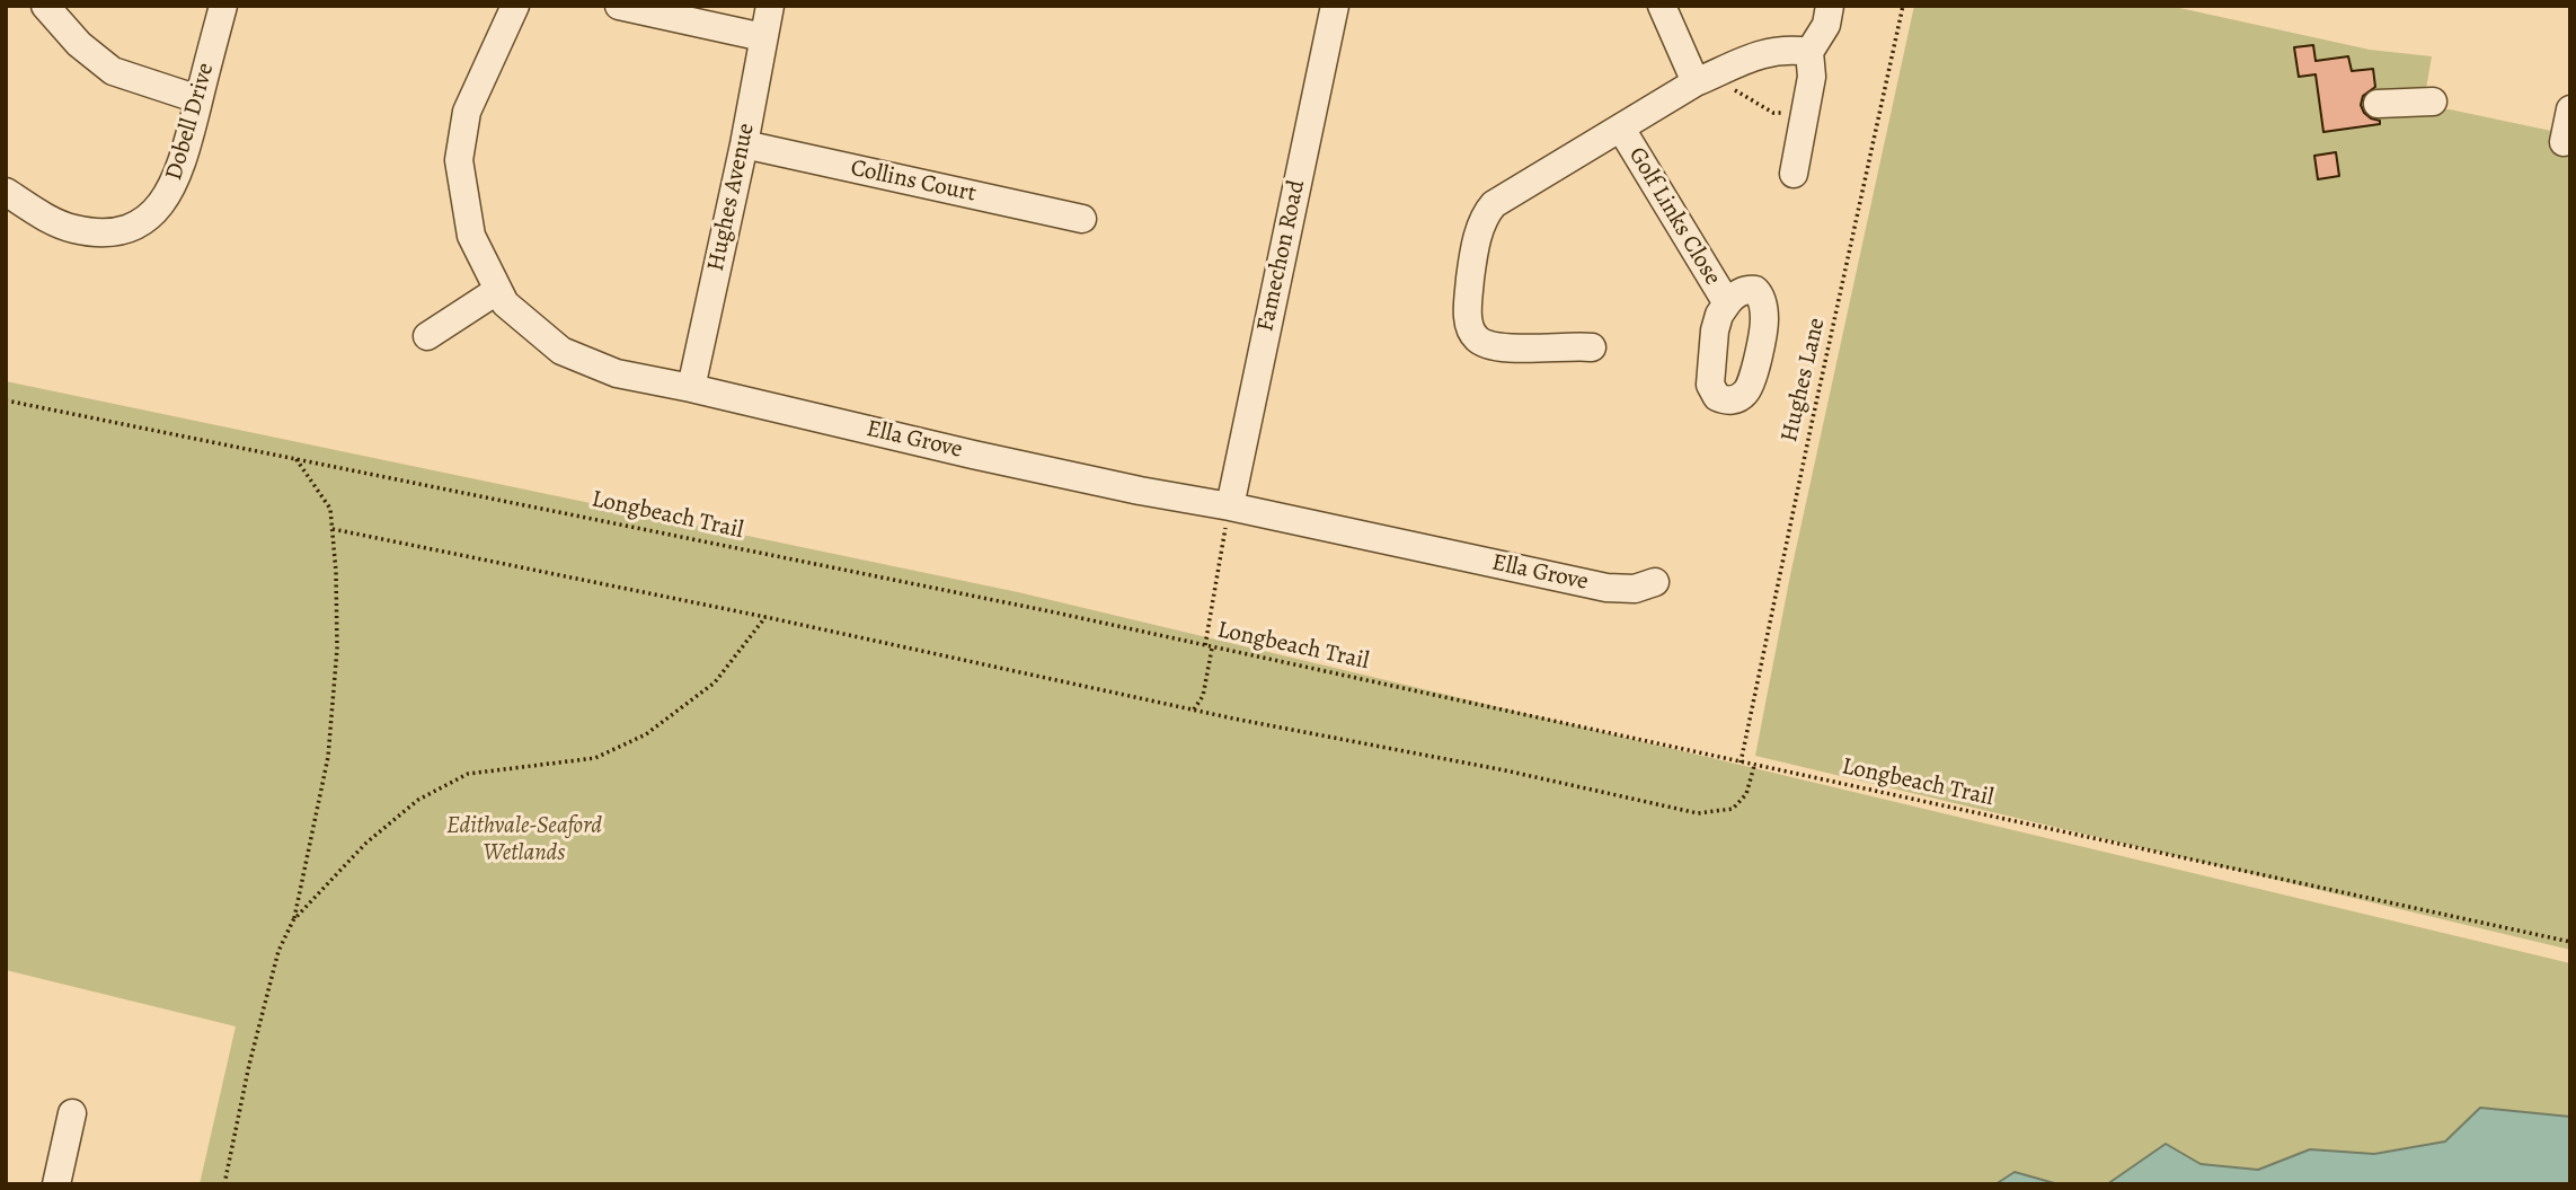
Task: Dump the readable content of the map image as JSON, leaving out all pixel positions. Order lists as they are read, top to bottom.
{
  "streets": {
    "street": [
      "Dobell Drive",
      "Collins Court",
      "Hughes Avenue",
      "Golf Links Close",
      "Famechon Road",
      "Ella Grove"
    ],
    "path": ["Hughes Lane", "Longbeach Trail"]
  },
  "crossings": [
    ["Collins Court", "Hughes Avenue"],
    ["Hughes Avenue", "Ella Grove"],
    ["Famechon Road", "Ella Grove"],
    ["Hughes Lane", "Longbeach Trail"]
  ],
  "parks": ["Edithvale-Seaford Wetlands"]
}
